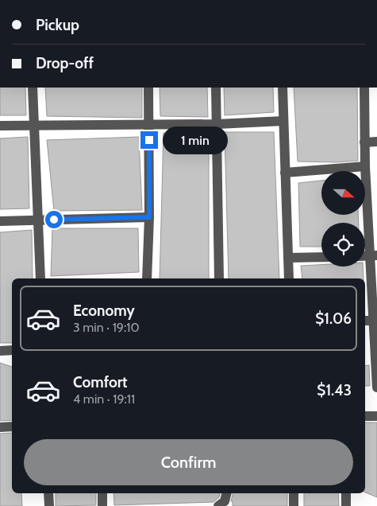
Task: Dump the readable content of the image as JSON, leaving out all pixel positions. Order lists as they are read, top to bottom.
{
  "north": "right",
  "page": {
    "banner": ["Pickup", "Drop-off"],
    "bubble": "1 min",
    "list": [
      {
        "name": "Economy",
        "note": "3 min · 19:10",
        "value": "$1.06"
      },
      {
        "name": "Comfort",
        "note": "4 min · 19:11",
        "value": "$1.43"
      }
    ],
    "buttons": "Confirm"
  }
}
